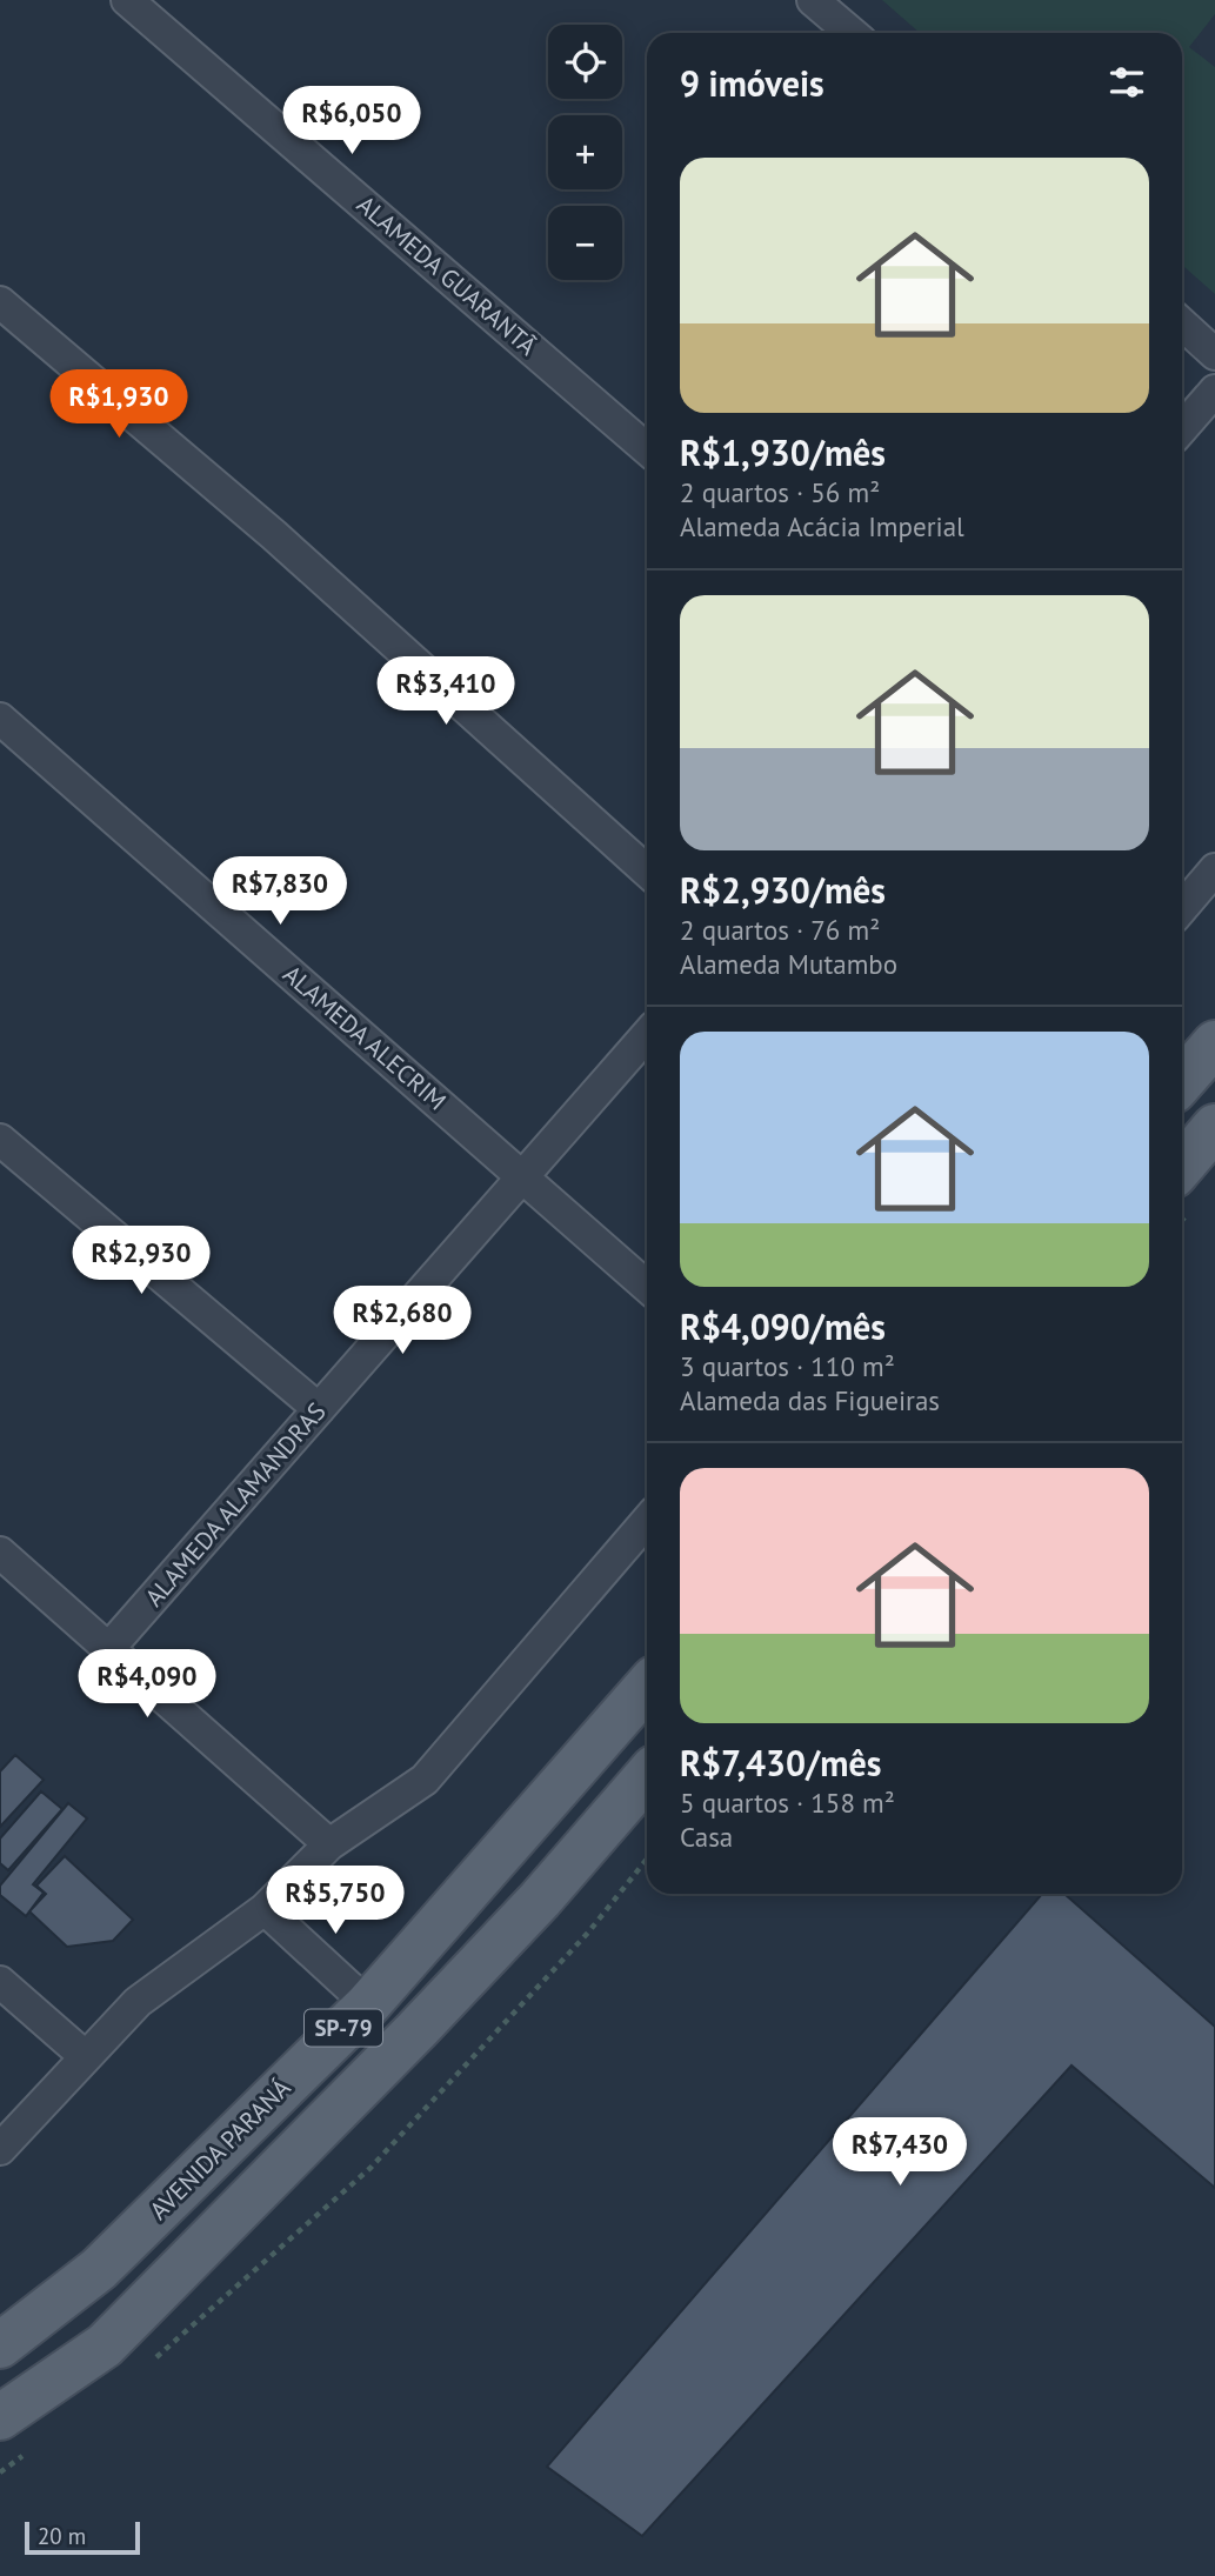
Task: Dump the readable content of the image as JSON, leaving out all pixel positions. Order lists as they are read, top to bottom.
{
  "streets": {
    "main road": ["SP-79", "AVENIDA PARANÁ"],
    "street": ["ALAMEDA GUARANTÃ", "ALAMEDA ALECRIM", "ALAMEDA ALAMANDRAS"]
  },
  "crossings": [
    ["ALAMEDA ALECRIM", "ALAMEDA ALAMANDRAS"]
  ],
  "scale_bar": "20 m",
  "page": {
    "map_buttons": ["+", "−"],
    "heading": "9 imóveis",
    "price": [
      "R$6,050",
      "R$1,930",
      "R$3,410",
      "R$7,830",
      "R$2,930",
      "R$2,680",
      "R$4,090",
      "R$5,750",
      "R$7,430"
    ],
    "list": [
      {
        "name": "R$1,930/mês",
        "note": "2 quartos · 56 m² · Alameda Acácia Imperial"
      },
      {
        "name": "R$2,930/mês",
        "note": "2 quartos · 76 m² · Alameda Mutambo"
      },
      {
        "name": "R$4,090/mês",
        "note": "3 quartos · 110 m² · Alameda das Figueiras"
      },
      {
        "name": "R$7,430/mês",
        "note": "5 quartos · 158 m² · Casa"
      }
    ],
    "scale": "20 m"
  }
}
